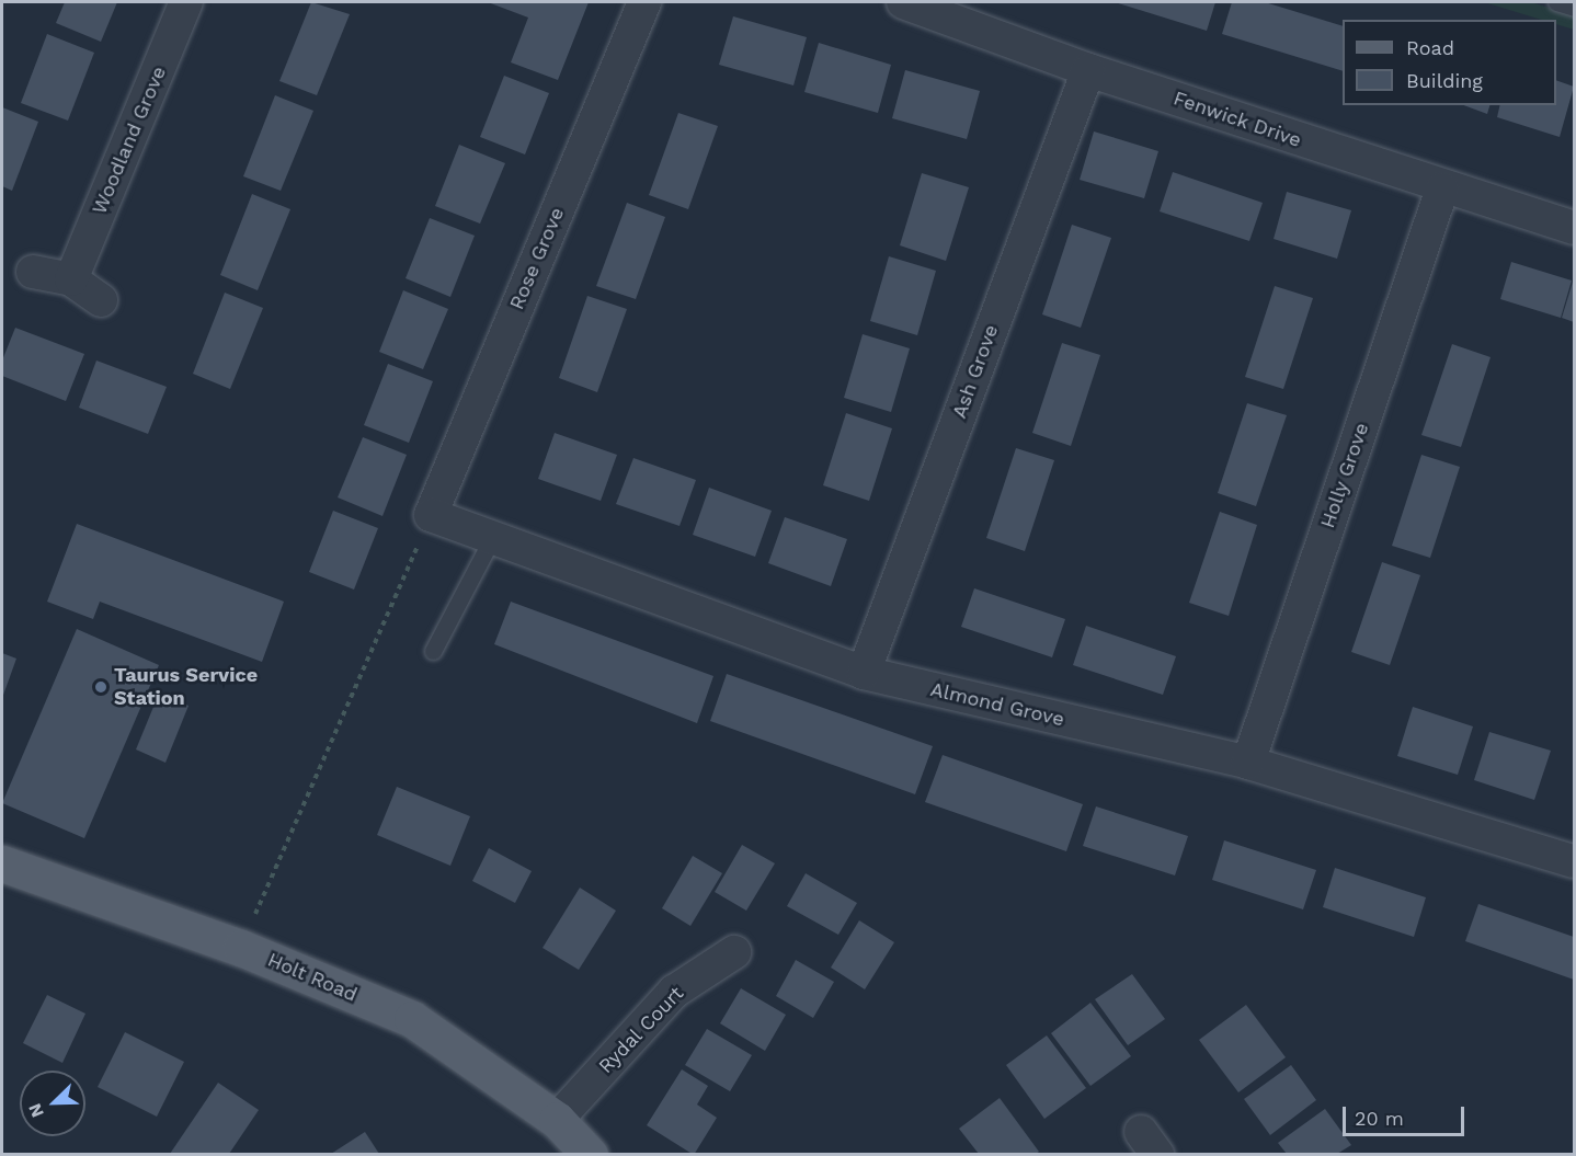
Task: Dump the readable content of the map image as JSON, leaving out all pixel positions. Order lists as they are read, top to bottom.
{
  "streets": {
    "main road": ["Holt Road"],
    "street": [
      "Fenwick Drive",
      "Woodland Grove",
      "Rose Grove",
      "Ash Grove",
      "Holly Grove",
      "Almond Grove",
      "Rydal Court"
    ]
  },
  "crossings": [
    ["Fenwick Drive", "Ash Grove"],
    ["Fenwick Drive", "Holly Grove"],
    ["Rose Grove", "Almond Grove"],
    ["Ash Grove", "Almond Grove"],
    ["Holly Grove", "Almond Grove"],
    ["Holt Road", "Rydal Court"]
  ],
  "places": ["Taurus Service Station"],
  "legend": ["Road", "Building"],
  "scale_bar": "20 m",
  "north": "bottom left"
}
